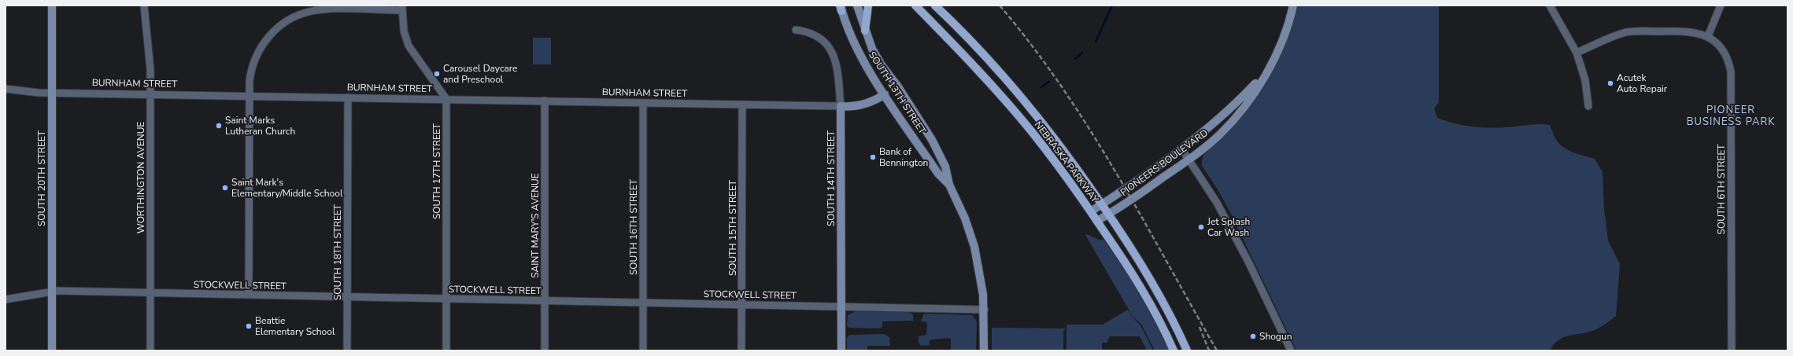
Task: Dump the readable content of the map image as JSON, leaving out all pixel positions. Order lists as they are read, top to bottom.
{
  "streets": {
    "main road": [
      "BURNHAM STREET",
      "SOUTH 13TH STREET",
      "NEBRASKA PARKWAY",
      "PIONEERS BOULEVARD",
      "SOUTH 20TH STREET",
      "SOUTH 14TH STREET"
    ],
    "street": [
      "SOUTH 17TH STREET",
      "WORTHINGTON AVENUE",
      "SOUTH 6TH STREET",
      "SAINT MARY'S AVENUE",
      "SOUTH 16TH STREET",
      "SOUTH 15TH STREET",
      "SOUTH 18TH STREET",
      "STOCKWELL STREET"
    ]
  },
  "crossings": [
    ["BURNHAM STREET", "SOUTH 13TH STREET"],
    ["BURNHAM STREET", "SOUTH 17TH STREET"],
    ["BURNHAM STREET", "WORTHINGTON AVENUE"],
    ["BURNHAM STREET", "SOUTH 20TH STREET"],
    ["BURNHAM STREET", "SOUTH 14TH STREET"],
    ["BURNHAM STREET", "SAINT MARY'S AVENUE"],
    ["BURNHAM STREET", "SOUTH 16TH STREET"],
    ["BURNHAM STREET", "SOUTH 15TH STREET"],
    ["BURNHAM STREET", "SOUTH 18TH STREET"],
    ["SOUTH 13TH STREET", "STOCKWELL STREET"],
    ["NEBRASKA PARKWAY", "PIONEERS BOULEVARD"],
    ["SOUTH 17TH STREET", "STOCKWELL STREET"],
    ["WORTHINGTON AVENUE", "STOCKWELL STREET"],
    ["SOUTH 20TH STREET", "STOCKWELL STREET"],
    ["SOUTH 14TH STREET", "STOCKWELL STREET"],
    ["SAINT MARY'S AVENUE", "STOCKWELL STREET"],
    ["SOUTH 16TH STREET", "STOCKWELL STREET"],
    ["SOUTH 15TH STREET", "STOCKWELL STREET"],
    ["SOUTH 18TH STREET", "STOCKWELL STREET"]
  ],
  "districts": ["PIONEER BUSINESS PARK"],
  "places": [
    "Carousel Daycare and Preschool",
    "Acutek Auto Repair",
    "Saint Marks Lutheran Church",
    "Bank of Bennington",
    "Saint Mark's Elementary/Middle School",
    "Jet Splash Car Wash",
    "Beattie Elementary School",
    "Shogun"
  ]
}
